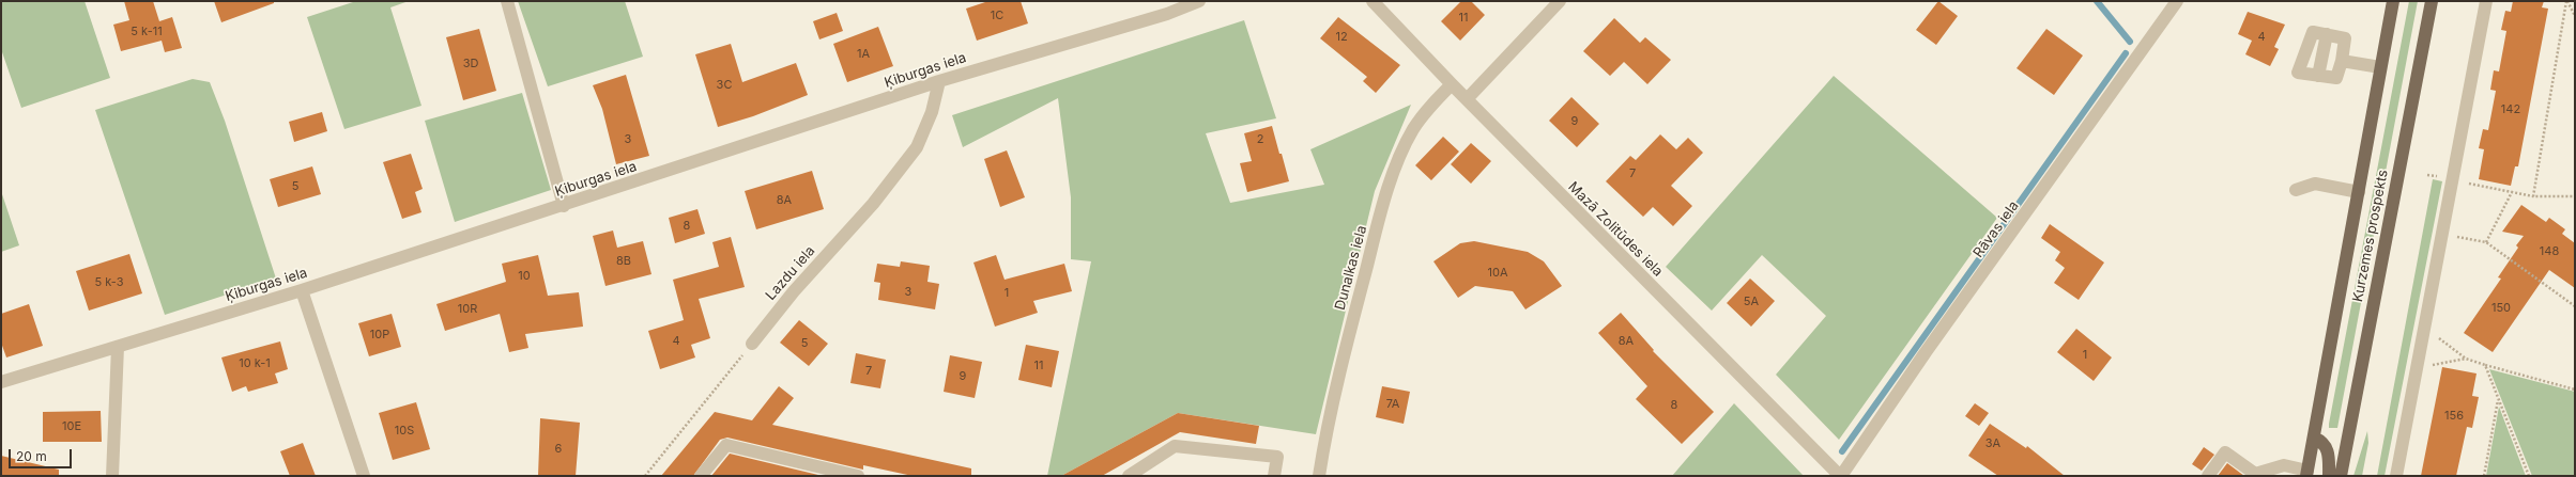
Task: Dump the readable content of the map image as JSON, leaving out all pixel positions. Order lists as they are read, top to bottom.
{
  "streets": {
    "main road": ["Kurzemes prospekts"],
    "street": [
      "Ķiburgas iela",
      "Mazā Zolitūdes iela",
      "Rāvas iela",
      "Dunalkas iela",
      "Lazdu iela"
    ]
  },
  "crossings": [
    ["Ķiburgas iela", "Lazdu iela"],
    ["Mazā Zolitūdes iela", "Rāvas iela"],
    ["Mazā Zolitūdes iela", "Dunalkas iela"]
  ],
  "house_numbers": [
    "1C",
    "11",
    "5 k-11",
    "12",
    "4",
    "1A",
    "3D",
    "3C",
    "142",
    "9",
    "3",
    "2",
    "7",
    "5",
    "8A",
    "8",
    "148",
    "8B",
    "10A",
    "10",
    "5 k-3",
    "3",
    "1",
    "5A",
    "150",
    "10R",
    "10P",
    "4",
    "8A",
    "5",
    "1",
    "10 k-1",
    "11",
    "7",
    "9",
    "7A",
    "8",
    "156",
    "10E",
    "10S",
    "3A",
    "6"
  ],
  "scale_bar": "20 m"
}
